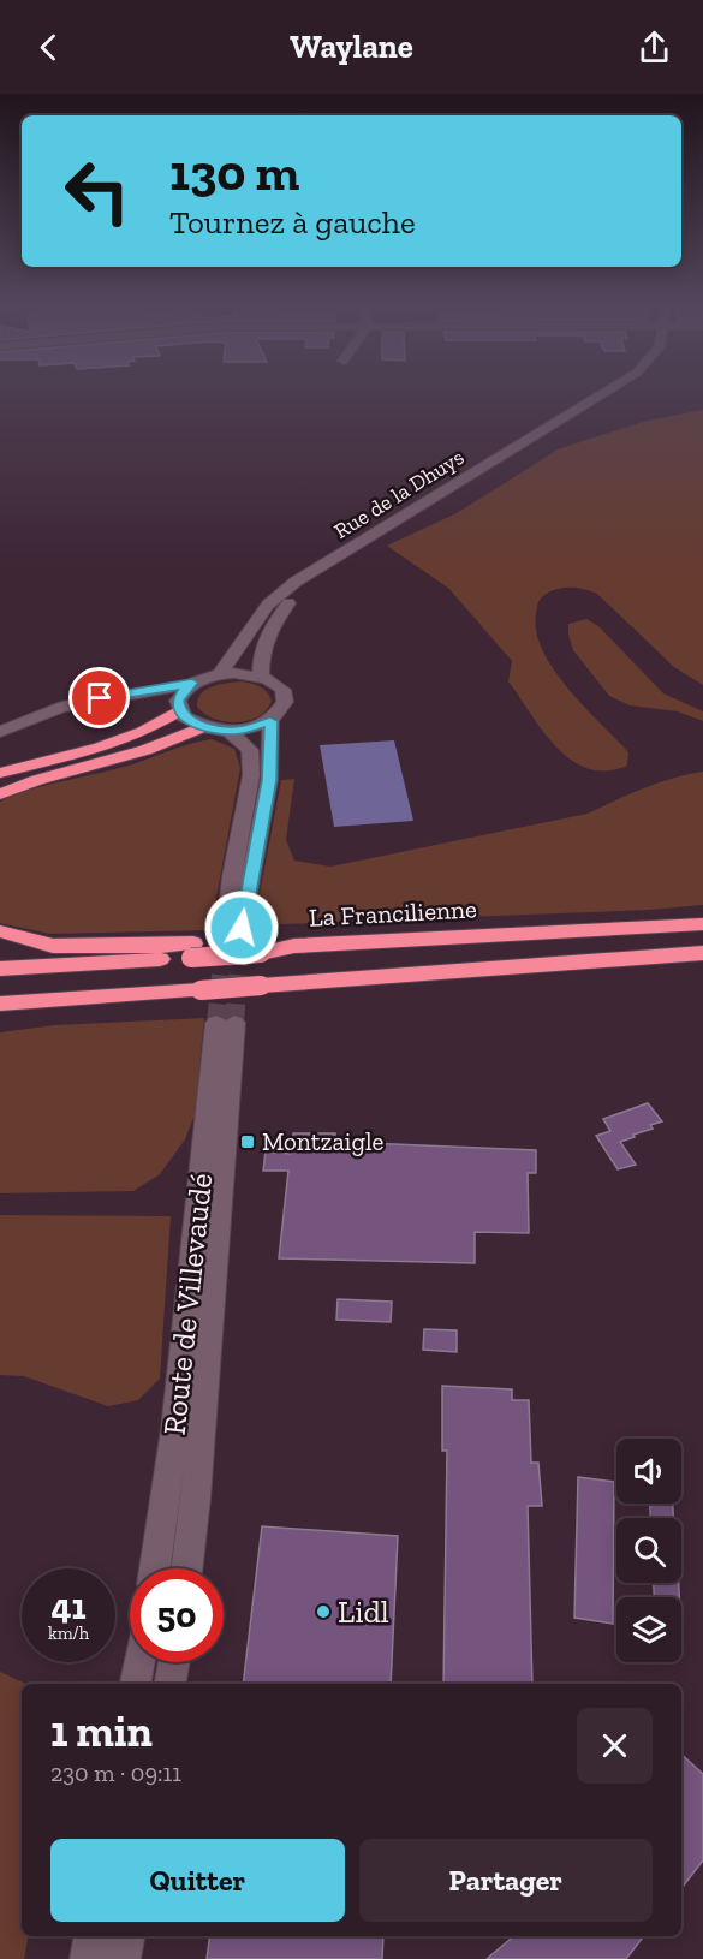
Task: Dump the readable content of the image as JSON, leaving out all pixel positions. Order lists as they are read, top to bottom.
{
  "streets": {
    "highway": ["La Francilienne"],
    "street": ["Rue de la Dhuys", "Route de Villevaudé"]
  },
  "places": {
    "transit": ["Montzaigle"],
    "other": ["Lidl"]
  },
  "page": {
    "header": "Waylane",
    "turn": ["130 m", "Tournez à gauche"],
    "speed": "41 km/h",
    "limit": "50",
    "heading": ["1 min", "230 m · 09:11"],
    "buttons": ["Quitter", "Partager"]
  }
}
